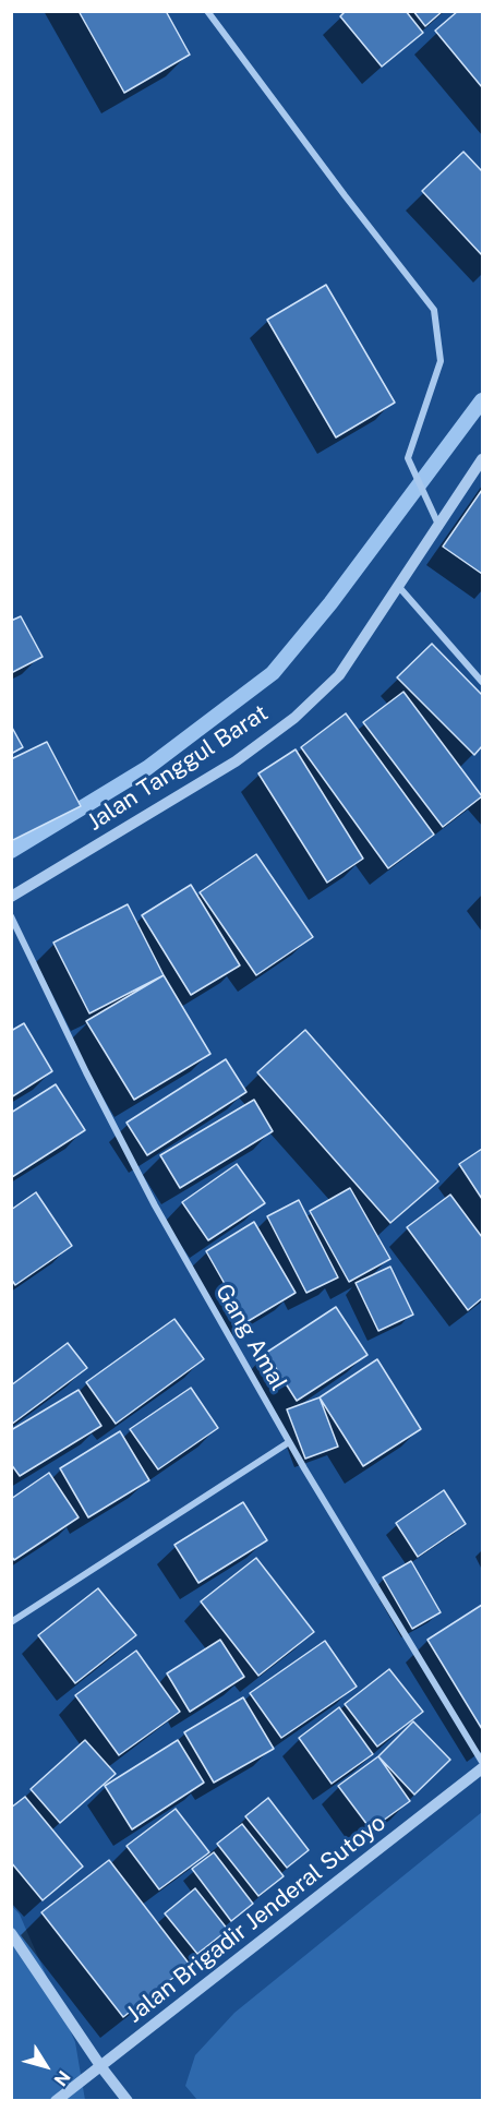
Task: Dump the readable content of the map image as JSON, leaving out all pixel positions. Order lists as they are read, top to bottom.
{
  "streets": {
    "street": ["Jalan Tanggul Barat", "Gang Amal", "Jalan Brigadir Jenderal Sutoyo"]
  },
  "north": "bottom right"
}
